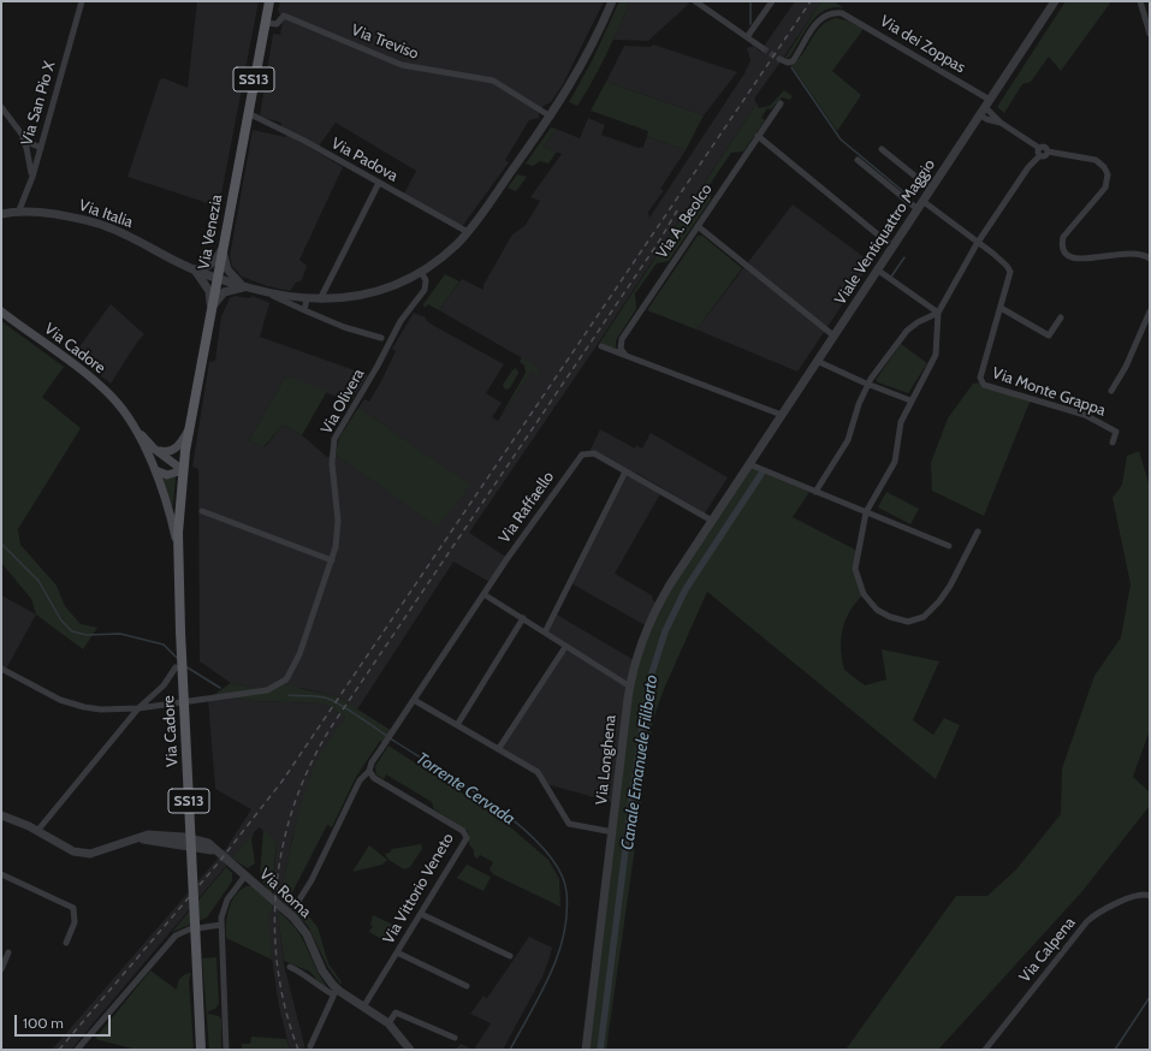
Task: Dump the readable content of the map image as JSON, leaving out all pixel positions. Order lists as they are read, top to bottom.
{
  "streets": {
    "main road": ["SS13", "Via Venezia", "Via Cadore"],
    "street": [
      "Via Treviso",
      "Via dei Zoppas",
      "Via San Pio X",
      "Via Padova",
      "Via Italia",
      "Via A. Beolco",
      "Viale Ventiquattro Maggio",
      "Via Monte Grappa",
      "Via Olivera",
      "Via Raffaello",
      "Via Longhena",
      "Via Vittorio Veneto",
      "Via Roma",
      "Via Calpena"
    ]
  },
  "crossings": [
    ["Via Treviso", "Via Italia"],
    ["Via Treviso", "Via Venezia"],
    ["Via dei Zoppas", "Viale Ventiquattro Maggio"],
    ["Via San Pio X", "Via Italia"],
    ["Via Padova", "Via Italia"],
    ["Via Padova", "Via Venezia"],
    ["Via Italia", "Via Venezia"],
    ["Via Italia", "Via Olivera"],
    ["Via Venezia", "Via Cadore"],
    ["Viale Ventiquattro Maggio", "Via Monte Grappa"],
    ["Viale Ventiquattro Maggio", "Via Longhena"],
    ["Via Raffaello", "Via Longhena"],
    ["Via Raffaello", "Via Vittorio Veneto"],
    ["Via Vittorio Veneto", "Via Roma"]
  ],
  "water": ["Canale Emanuele Filiberto", "Torrente Cervada"],
  "scale_bar": "100 m"
}
